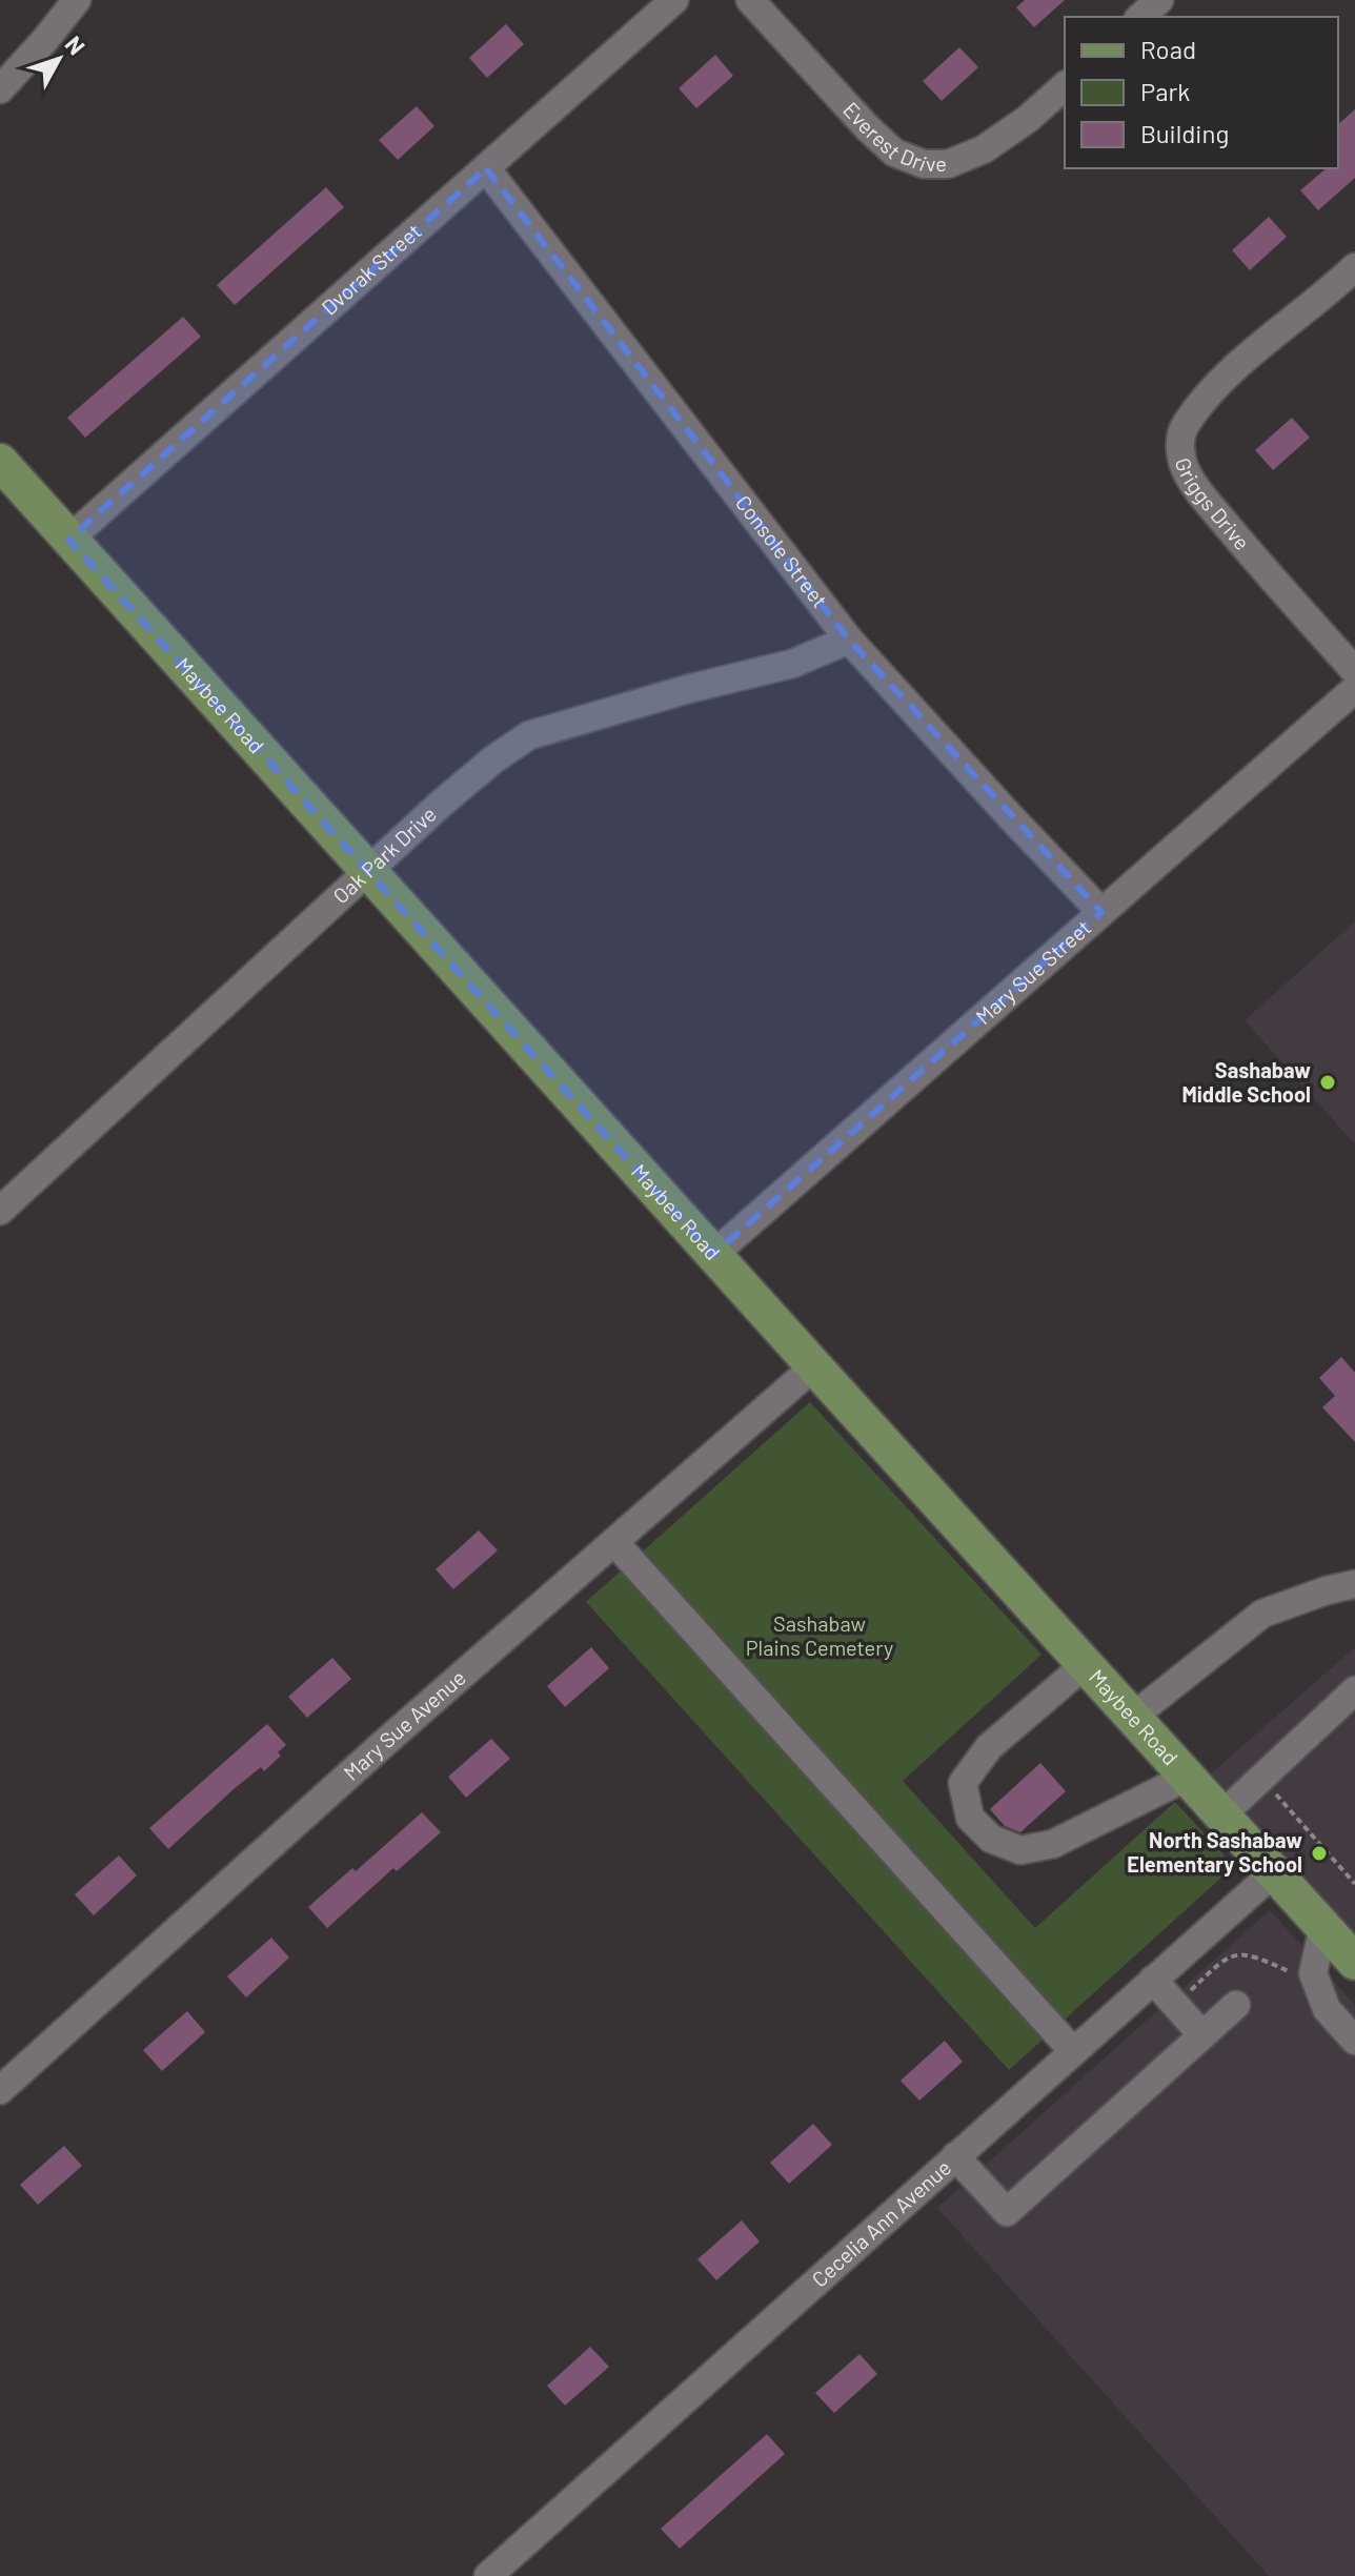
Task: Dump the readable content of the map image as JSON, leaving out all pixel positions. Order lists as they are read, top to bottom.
{
  "streets": {
    "main road": ["Maybee Road"],
    "street": [
      "Everest Drive",
      "Dvorak Street",
      "Griggs Drive",
      "Console Street",
      "Oak Park Drive",
      "Mary Sue Street",
      "Mary Sue Avenue",
      "Cecelia Ann Avenue"
    ]
  },
  "crossings": [
    ["Dvorak Street", "Console Street"],
    ["Dvorak Street", "Maybee Road"],
    ["Console Street", "Oak Park Drive"],
    ["Console Street", "Mary Sue Street"],
    ["Maybee Road", "Oak Park Drive"],
    ["Maybee Road", "Mary Sue Street"],
    ["Maybee Road", "Mary Sue Avenue"],
    ["Maybee Road", "Cecelia Ann Avenue"]
  ],
  "parks": ["Sashabaw Plains Cemetery"],
  "places": ["Sashabaw Middle School", "North Sashabaw Elementary School"],
  "legend": ["Road", "Park", "Building"],
  "north": "top right"
}
